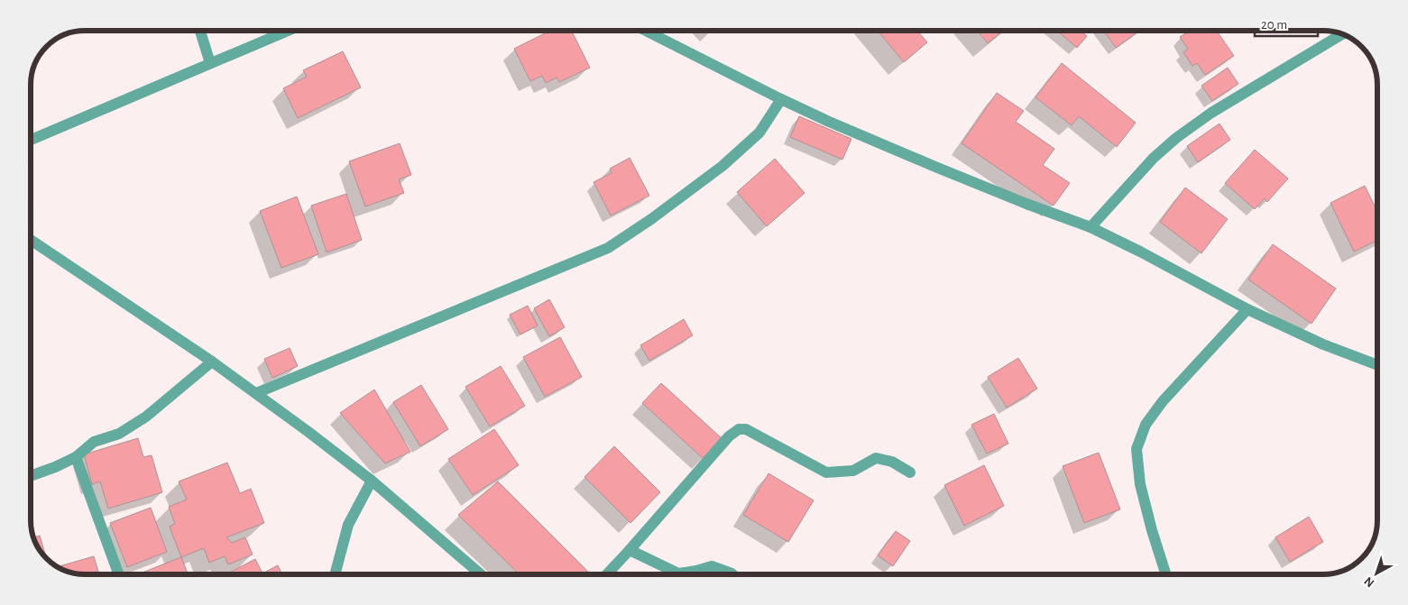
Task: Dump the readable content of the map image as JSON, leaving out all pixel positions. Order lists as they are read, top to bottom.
{
  "scale_bar": "20 m",
  "north": "bottom left"
}
